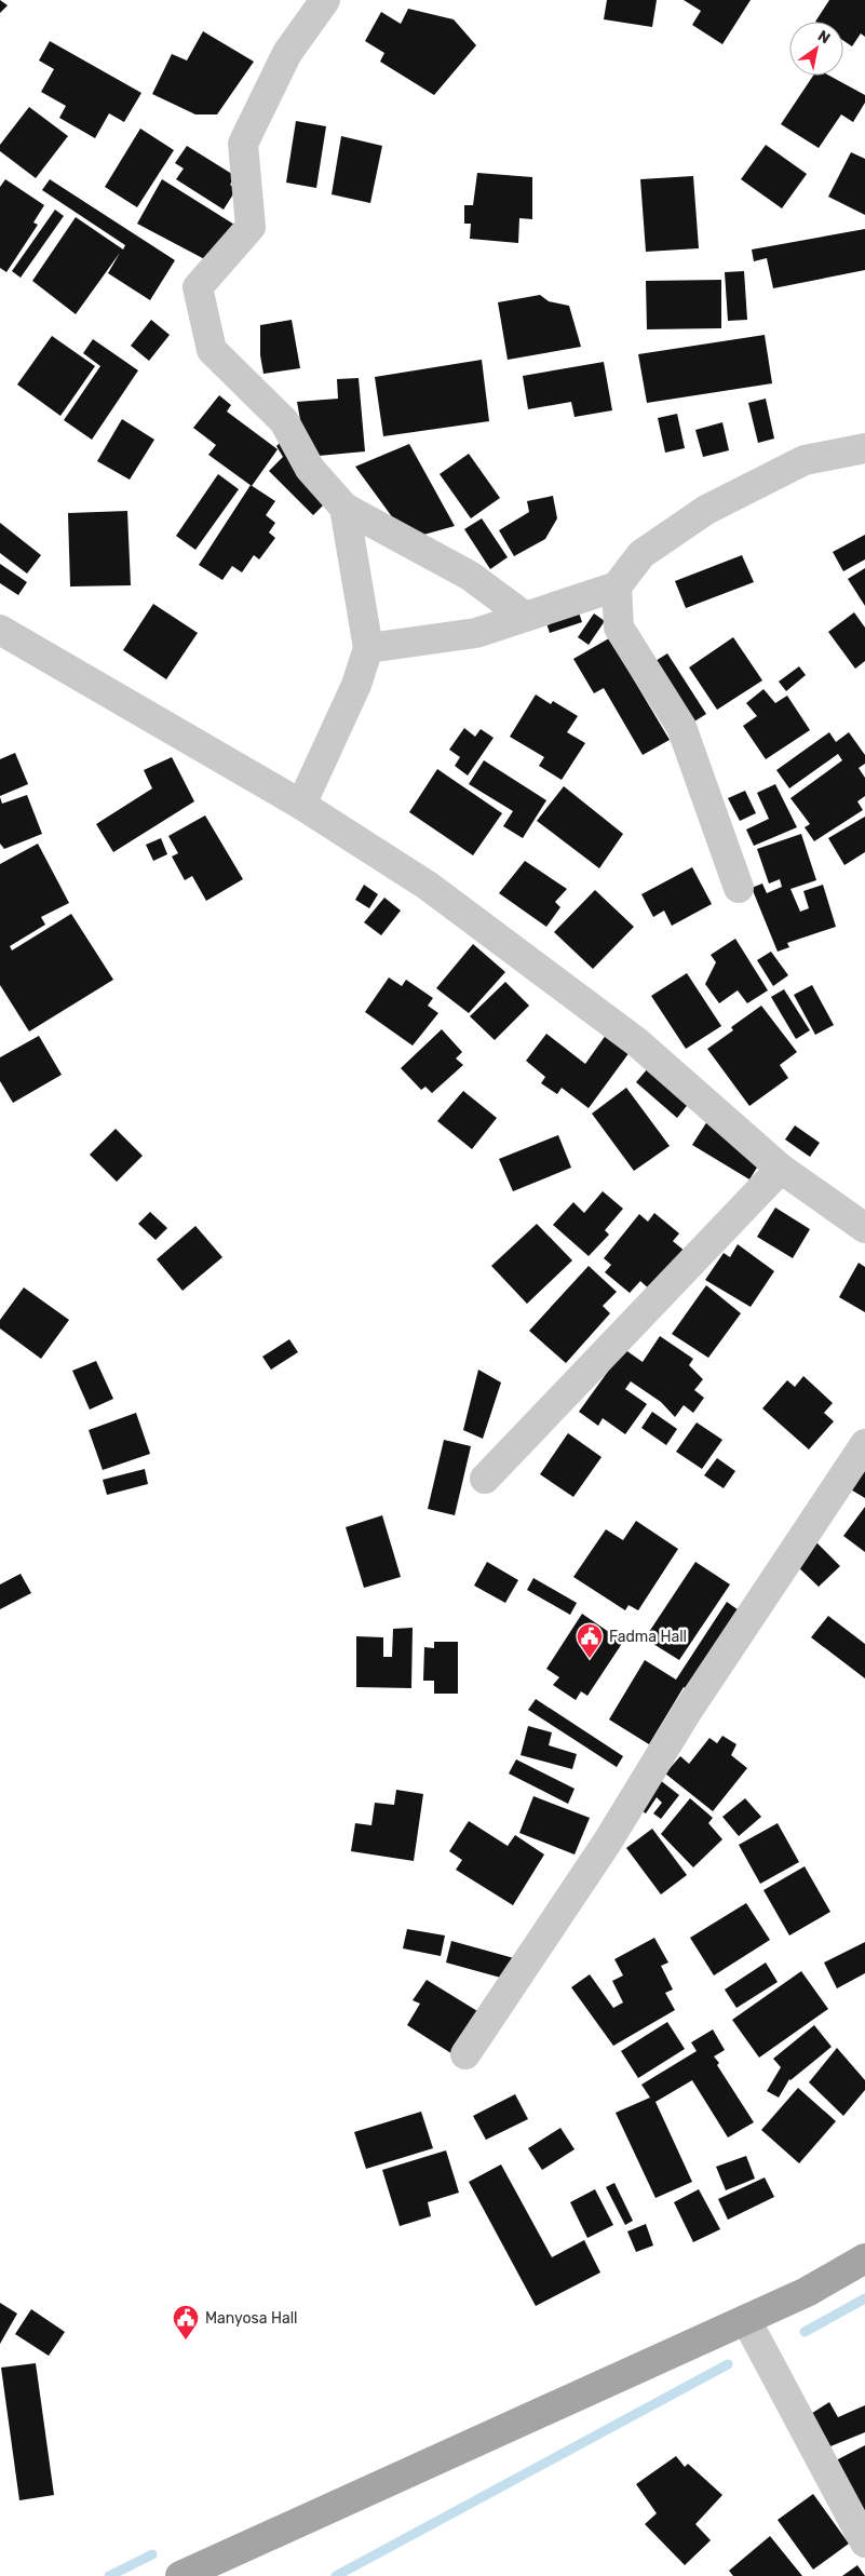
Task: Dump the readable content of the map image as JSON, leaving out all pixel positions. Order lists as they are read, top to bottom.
{
  "places": {
    "public building": ["Fadma Hall", "Manyosa Hall"]
  },
  "north": "top right"
}
